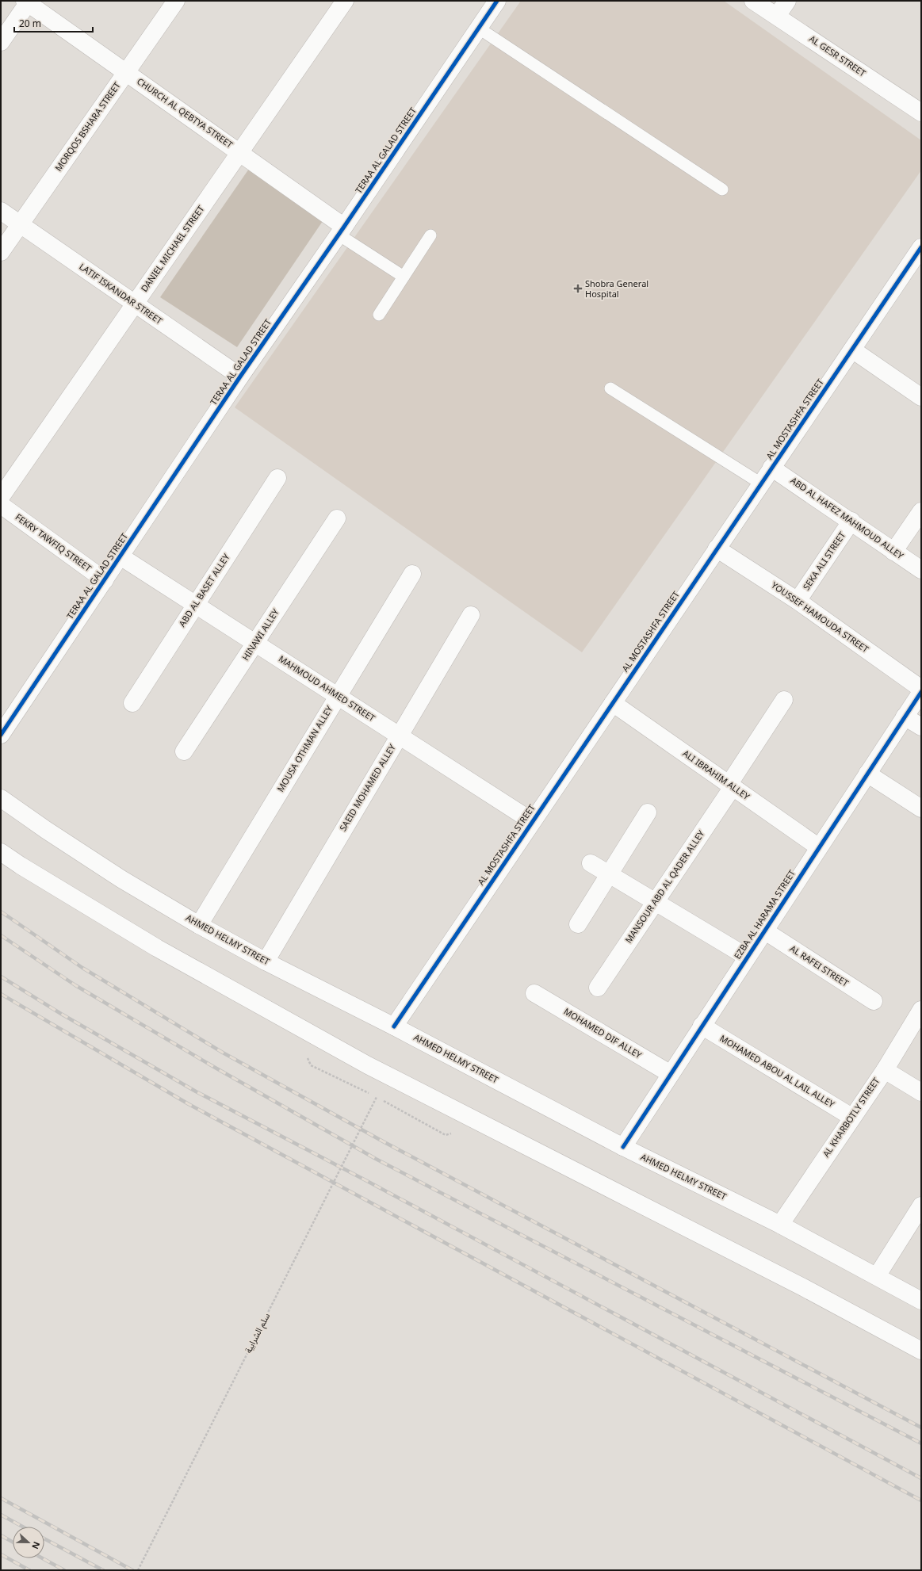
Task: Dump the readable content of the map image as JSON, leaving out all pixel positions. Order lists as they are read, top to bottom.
{
  "streets": {
    "street": [
      "AL GESR STREET",
      "CHURCH AL QEBTYA STREET",
      "MORQOS BSHARA STREET",
      "TERAA AL GALAD STREET",
      "DANIEL MICHAEL STREET",
      "LATIF ISKANDAR STREET",
      "AL MOSTASHFA STREET",
      "ABD AL HAFEZ MAHMOUD ALLEY",
      "FEKRY TAWFIQ STREET",
      "SEKA ALI STREET",
      "ABD AL BASET ALLEY",
      "YOUSSEF HAMOUDA STREET",
      "HINAWI ALLEY",
      "MAHMOUD AHMED STREET",
      "MOUSA OTHMAN ALLEY",
      "ALI IBRAHIM ALLEY",
      "SAEID MOHAMED ALLEY",
      "MANSOUR ABD AL QADER ALLEY",
      "EZBA AL HARAMA STREET",
      "AHMED HELMY STREET",
      "AL RAFEI STREET",
      "MOHAMED DIF ALLEY",
      "MOHAMED ABOU AL LAIL ALLEY",
      "AL KHARBOTLY STREET"
    ],
    "path": ["سلم الشرابية"]
  },
  "crossings": [
    ["CHURCH AL QEBTYA STREET", "MORQOS BSHARA STREET"],
    ["CHURCH AL QEBTYA STREET", "TERAA AL GALAD STREET"],
    ["CHURCH AL QEBTYA STREET", "DANIEL MICHAEL STREET"],
    ["MORQOS BSHARA STREET", "LATIF ISKANDAR STREET"],
    ["TERAA AL GALAD STREET", "LATIF ISKANDAR STREET"],
    ["TERAA AL GALAD STREET", "FEKRY TAWFIQ STREET"],
    ["TERAA AL GALAD STREET", "MAHMOUD AHMED STREET"],
    ["DANIEL MICHAEL STREET", "LATIF ISKANDAR STREET"],
    ["AL MOSTASHFA STREET", "ABD AL HAFEZ MAHMOUD ALLEY"],
    ["AL MOSTASHFA STREET", "YOUSSEF HAMOUDA STREET"],
    ["AL MOSTASHFA STREET", "MAHMOUD AHMED STREET"],
    ["AL MOSTASHFA STREET", "ALI IBRAHIM ALLEY"],
    ["AL MOSTASHFA STREET", "AHMED HELMY STREET"],
    ["ABD AL HAFEZ MAHMOUD ALLEY", "SEKA ALI STREET"],
    ["SEKA ALI STREET", "YOUSSEF HAMOUDA STREET"],
    ["ABD AL BASET ALLEY", "MAHMOUD AHMED STREET"],
    ["HINAWI ALLEY", "MAHMOUD AHMED STREET"],
    ["MAHMOUD AHMED STREET", "MOUSA OTHMAN ALLEY"],
    ["MAHMOUD AHMED STREET", "SAEID MOHAMED ALLEY"],
    ["MOUSA OTHMAN ALLEY", "AHMED HELMY STREET"],
    ["ALI IBRAHIM ALLEY", "MANSOUR ABD AL QADER ALLEY"],
    ["ALI IBRAHIM ALLEY", "EZBA AL HARAMA STREET"],
    ["SAEID MOHAMED ALLEY", "AHMED HELMY STREET"],
    ["EZBA AL HARAMA STREET", "AHMED HELMY STREET"],
    ["EZBA AL HARAMA STREET", "AL RAFEI STREET"],
    ["EZBA AL HARAMA STREET", "MOHAMED DIF ALLEY"],
    ["EZBA AL HARAMA STREET", "MOHAMED ABOU AL LAIL ALLEY"],
    ["AHMED HELMY STREET", "AL KHARBOTLY STREET"],
    ["MOHAMED ABOU AL LAIL ALLEY", "AL KHARBOTLY STREET"]
  ],
  "places": {
    "health": ["Shobra General Hospital"]
  },
  "scale_bar": "20 m",
  "north": "right"
}
